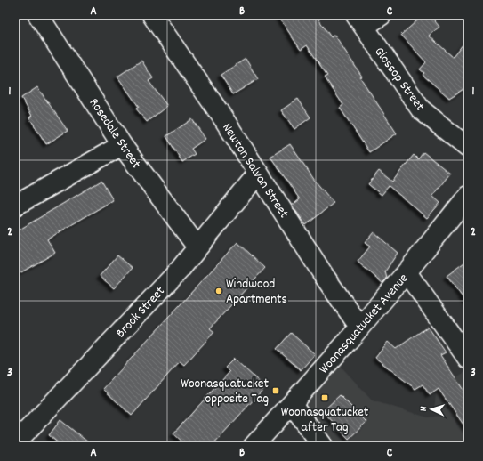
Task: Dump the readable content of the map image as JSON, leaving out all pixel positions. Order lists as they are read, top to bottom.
{
  "streets": {
    "street": [
      "Glossop Street",
      "Rosedale Street",
      "Newton Salvan Street",
      "Brook Street",
      "Woonasquatucket Avenue"
    ]
  },
  "crossings": [
    ["Rosedale Street", "Brook Street"],
    ["Newton Salvan Street", "Brook Street"],
    ["Newton Salvan Street", "Woonasquatucket Avenue"]
  ],
  "places": {
    "other": ["Windwood Apartments"],
    "transit": ["Woonasquatucket opposite Tag", "Woonasquatucket after Tag"]
  },
  "north": "left",
  "grid": {
    "columns": ["A", "B", "C"],
    "rows": ["1", "2", "3"]
  }
}
